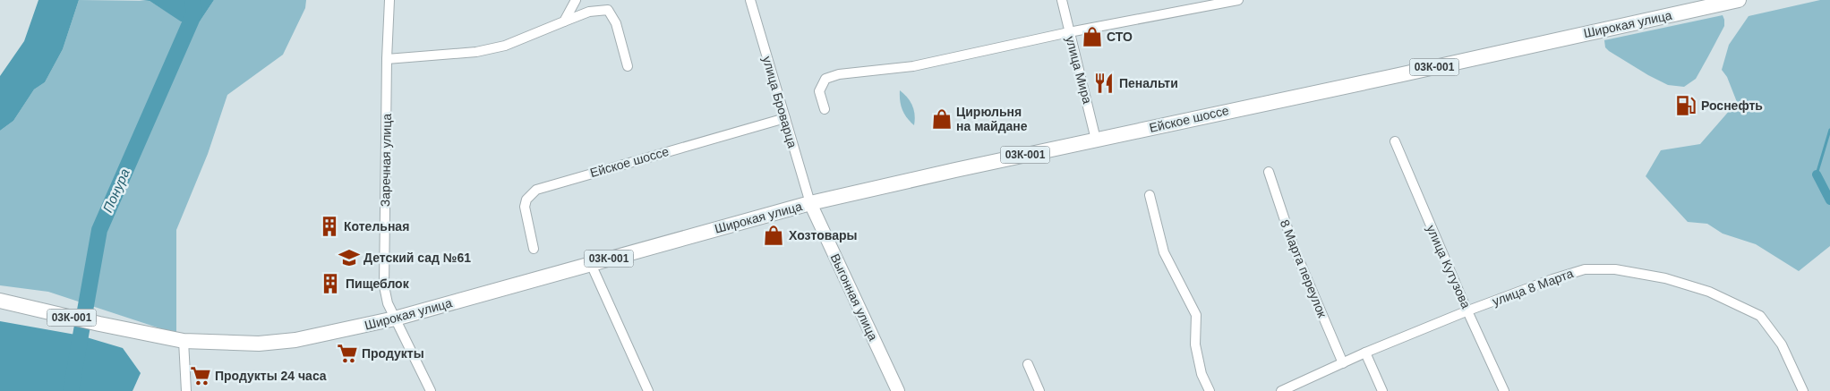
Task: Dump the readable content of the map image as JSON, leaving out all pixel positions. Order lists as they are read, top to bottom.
{
  "streets": {
    "main road": ["Широкая улица", "03К-001", "Ейское шоссе"],
    "street": [
      "улица Мира",
      "улица Броварца",
      "Заречная улица",
      "улица Кутузова",
      "8 Марта переулок",
      "улица 8 Марта",
      "Выгонная улица"
    ]
  },
  "crossings": [
    ["Широкая улица", "улица Броварца"],
    ["Широкая улица", "Ейское шоссе"],
    ["Широкая улица", "Заречная улица"],
    ["Широкая улица", "Выгонная улица"],
    ["улица Мира", "Ейское шоссе"],
    ["улица Броварца", "Ейское шоссе"],
    ["улица Броварца", "Выгонная улица"],
    ["Ейское шоссе", "Выгонная улица"],
    ["улица Кутузова", "улица 8 Марта"],
    ["8 Марта переулок", "улица 8 Марта"]
  ],
  "water": ["Понура"],
  "places": {
    "shop": ["СТО", "Цирюльня на майдане", "Хозтовары"],
    "restaurant": ["Пенальти"],
    "fuel station": ["Роснефть"],
    "building": ["Котельная", "Пищеблок"],
    "school or university": ["Детский сад №61"],
    "supermarket": ["Продукты", "Продукты 24 часа"]
  }
}
